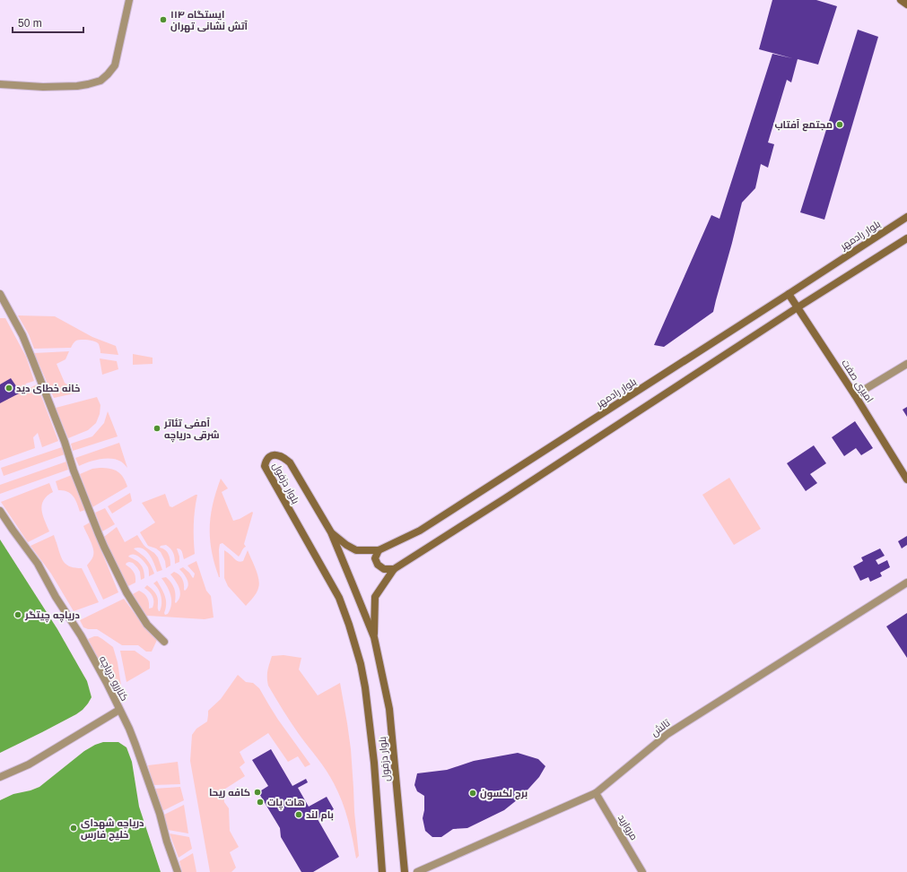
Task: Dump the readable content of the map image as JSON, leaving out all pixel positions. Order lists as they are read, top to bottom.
{
  "streets": {
    "street": [
      "بلوار رادمهر",
      "امیری صفت",
      "بلوار دزفول",
      "کناررو دریاچه",
      "تالش",
      "مروارید"
    ]
  },
  "crossings": [
    ["بلوار رادمهر", "امیری صفت"],
    ["بلوار رادمهر", "بلوار دزفول"],
    ["تالش", "مروارید"]
  ],
  "places": [
    "ایستگاه ۱۱۴ آتش نشانی تهران",
    "مجتمع آفتاب",
    "خانه خطای دید",
    "آمفی تئاتر شرقی دریاچه",
    "دریاچه چیتگر",
    "کافه ریحا",
    "برج لکسون",
    "هات پات",
    "بام لند",
    "دریاچه شهدای خلیج فارس"
  ],
  "scale_bar": "50 m"
}
